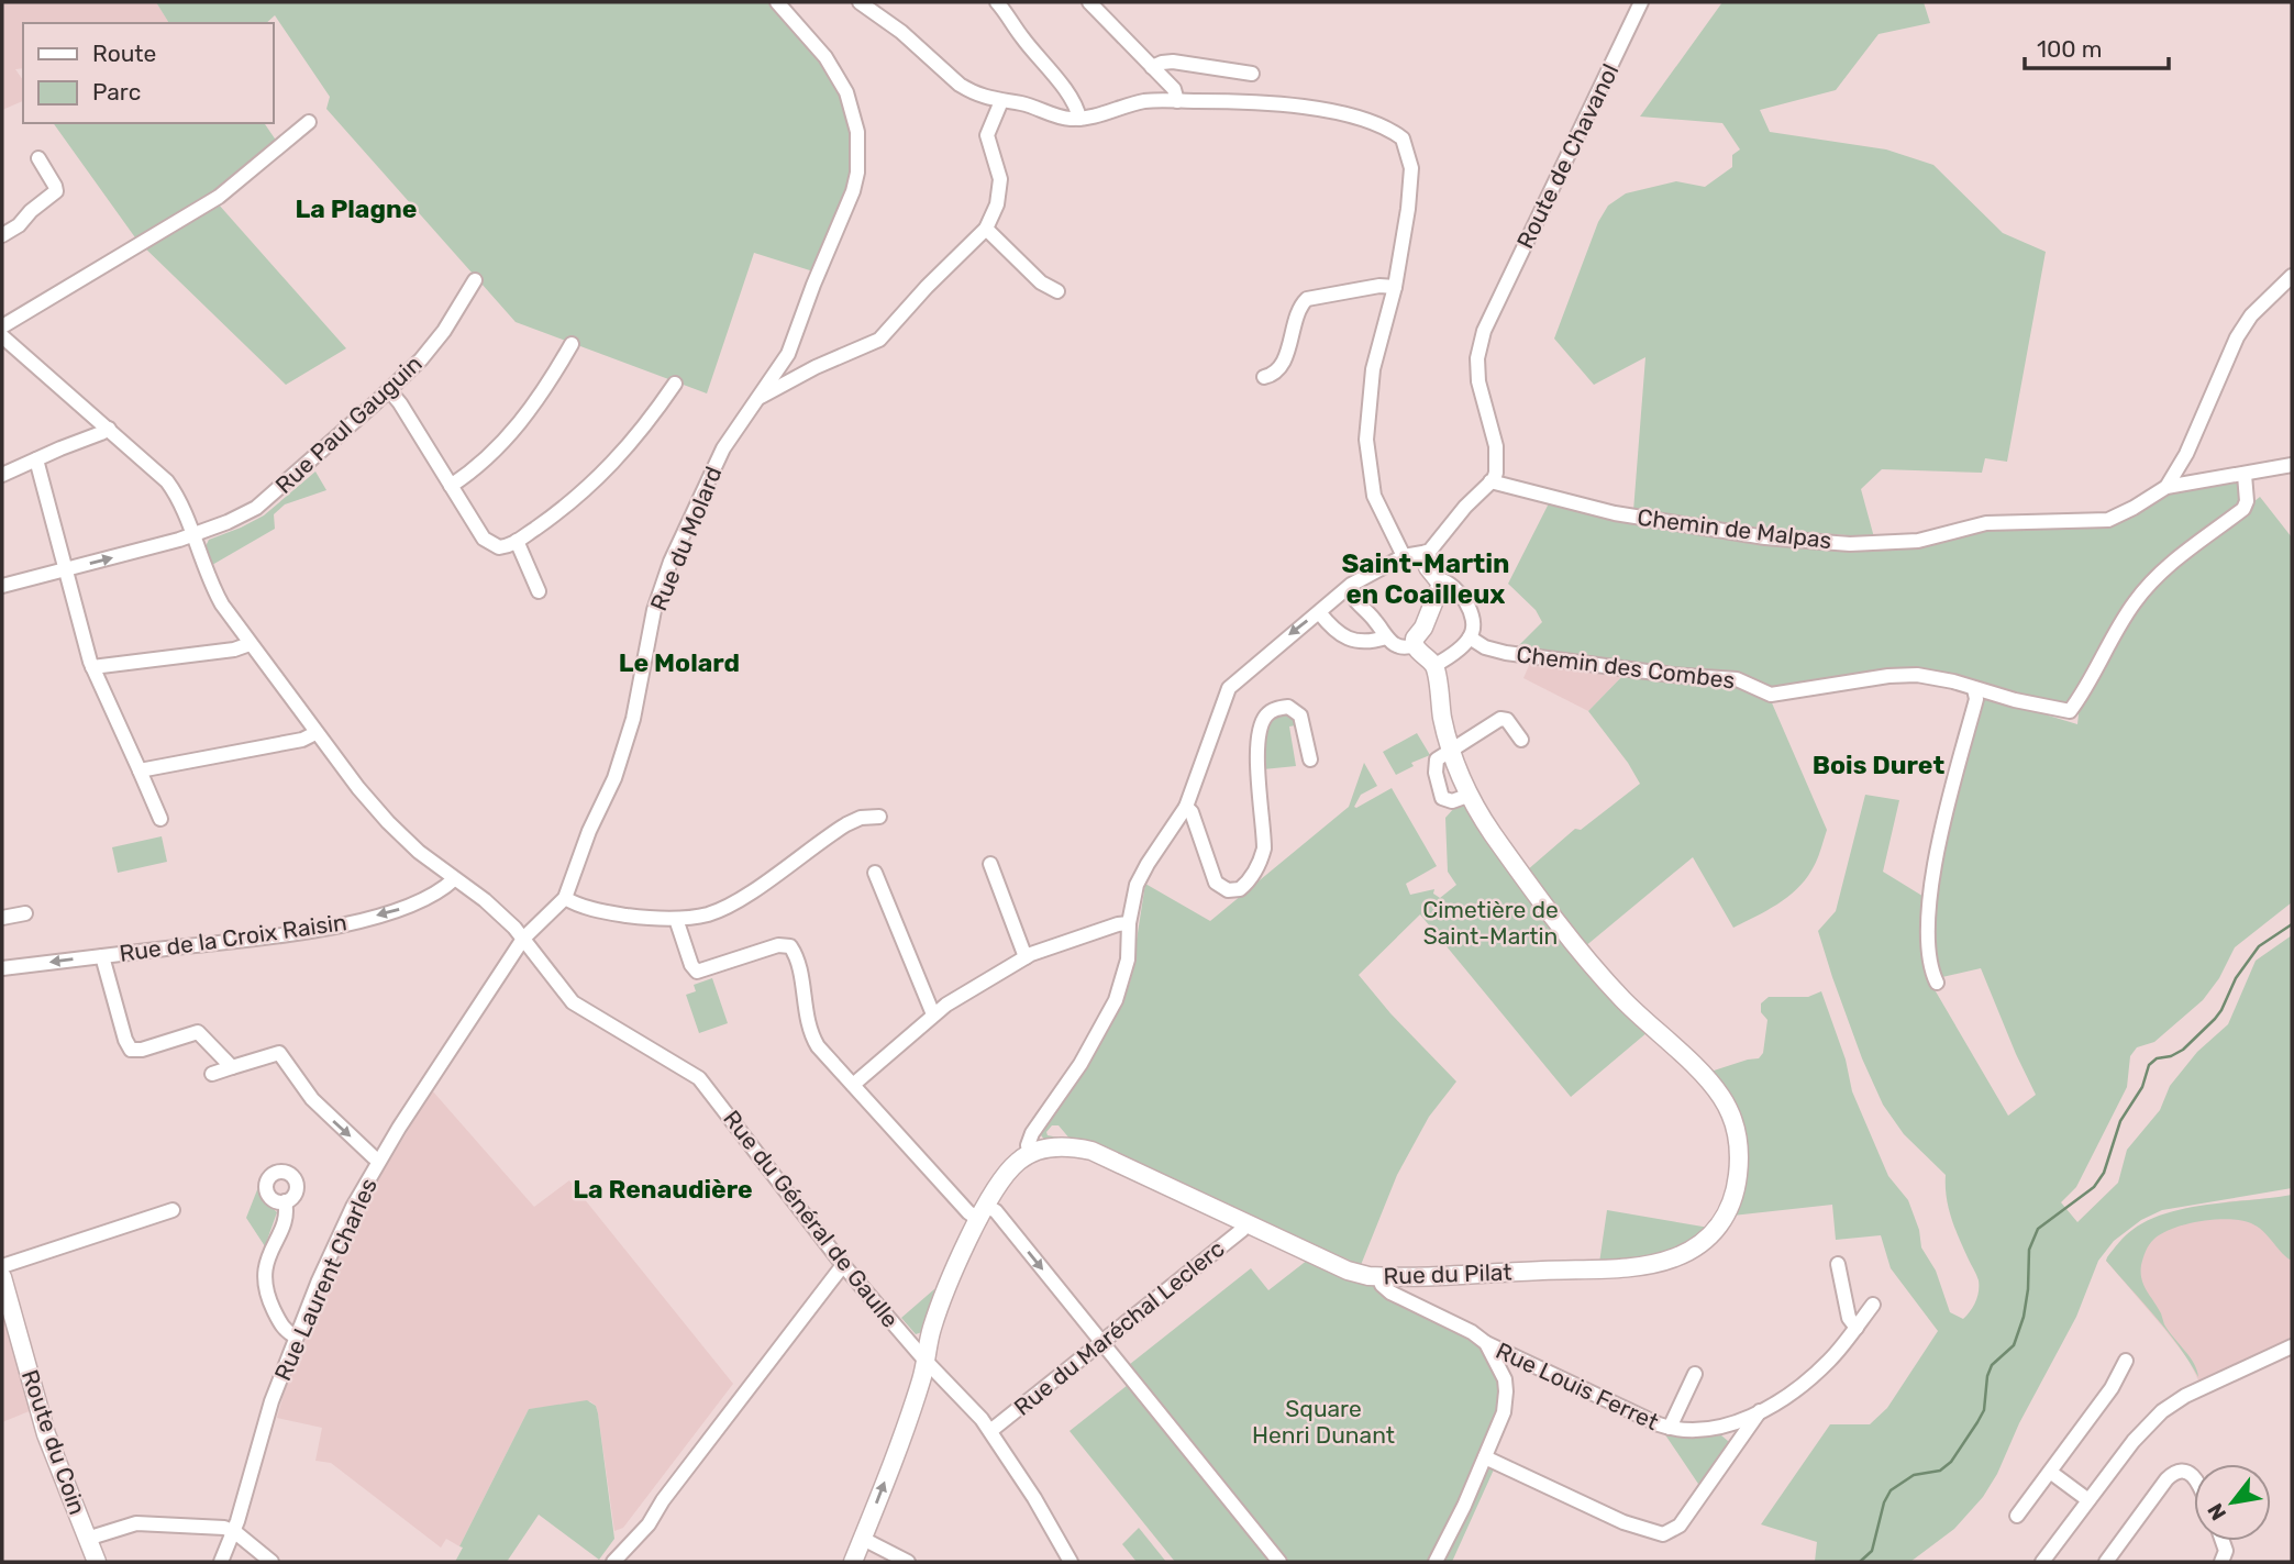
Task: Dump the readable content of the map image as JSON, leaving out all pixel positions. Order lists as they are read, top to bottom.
{
  "streets": {
    "main road": ["Rue du Pilat", "Route du Coin"],
    "street": [
      "Route de Chavanol",
      "Rue Paul Gauguin",
      "Chemin de Malpas",
      "Rue du Molard",
      "Chemin des Combes",
      "Rue de la Croix Raisin",
      "Rue du Général de Gaulle",
      "Rue Laurent Charles",
      "Rue du Maréchal Leclerc",
      "Rue Louis Ferret"
    ]
  },
  "crossings": [
    ["Route de Chavanol", "Chemin de Malpas"],
    ["Rue Paul Gauguin", "Rue du Général de Gaulle"],
    ["Chemin de Malpas", "Chemin des Combes"],
    ["Rue du Molard", "Rue du Général de Gaulle"],
    ["Rue du Molard", "Rue Laurent Charles"],
    ["Rue de la Croix Raisin", "Rue du Général de Gaulle"],
    ["Rue du Général de Gaulle", "Rue Laurent Charles"],
    ["Rue du Général de Gaulle", "Rue du Maréchal Leclerc"],
    ["Rue du Pilat", "Rue du Maréchal Leclerc"],
    ["Rue du Pilat", "Rue Louis Ferret"]
  ],
  "one_way": ["Rue de la Croix Raisin"],
  "districts": [
    "La Plagne",
    "Saint-Martin en Coailleux",
    "Le Molard",
    "Bois Duret",
    "La Renaudière"
  ],
  "parks": ["Cimetière de Saint-Martin", "Square Henri Dunant"],
  "legend": ["Route", "Parc"],
  "scale_bar": "100 m",
  "north": "bottom left"
}
